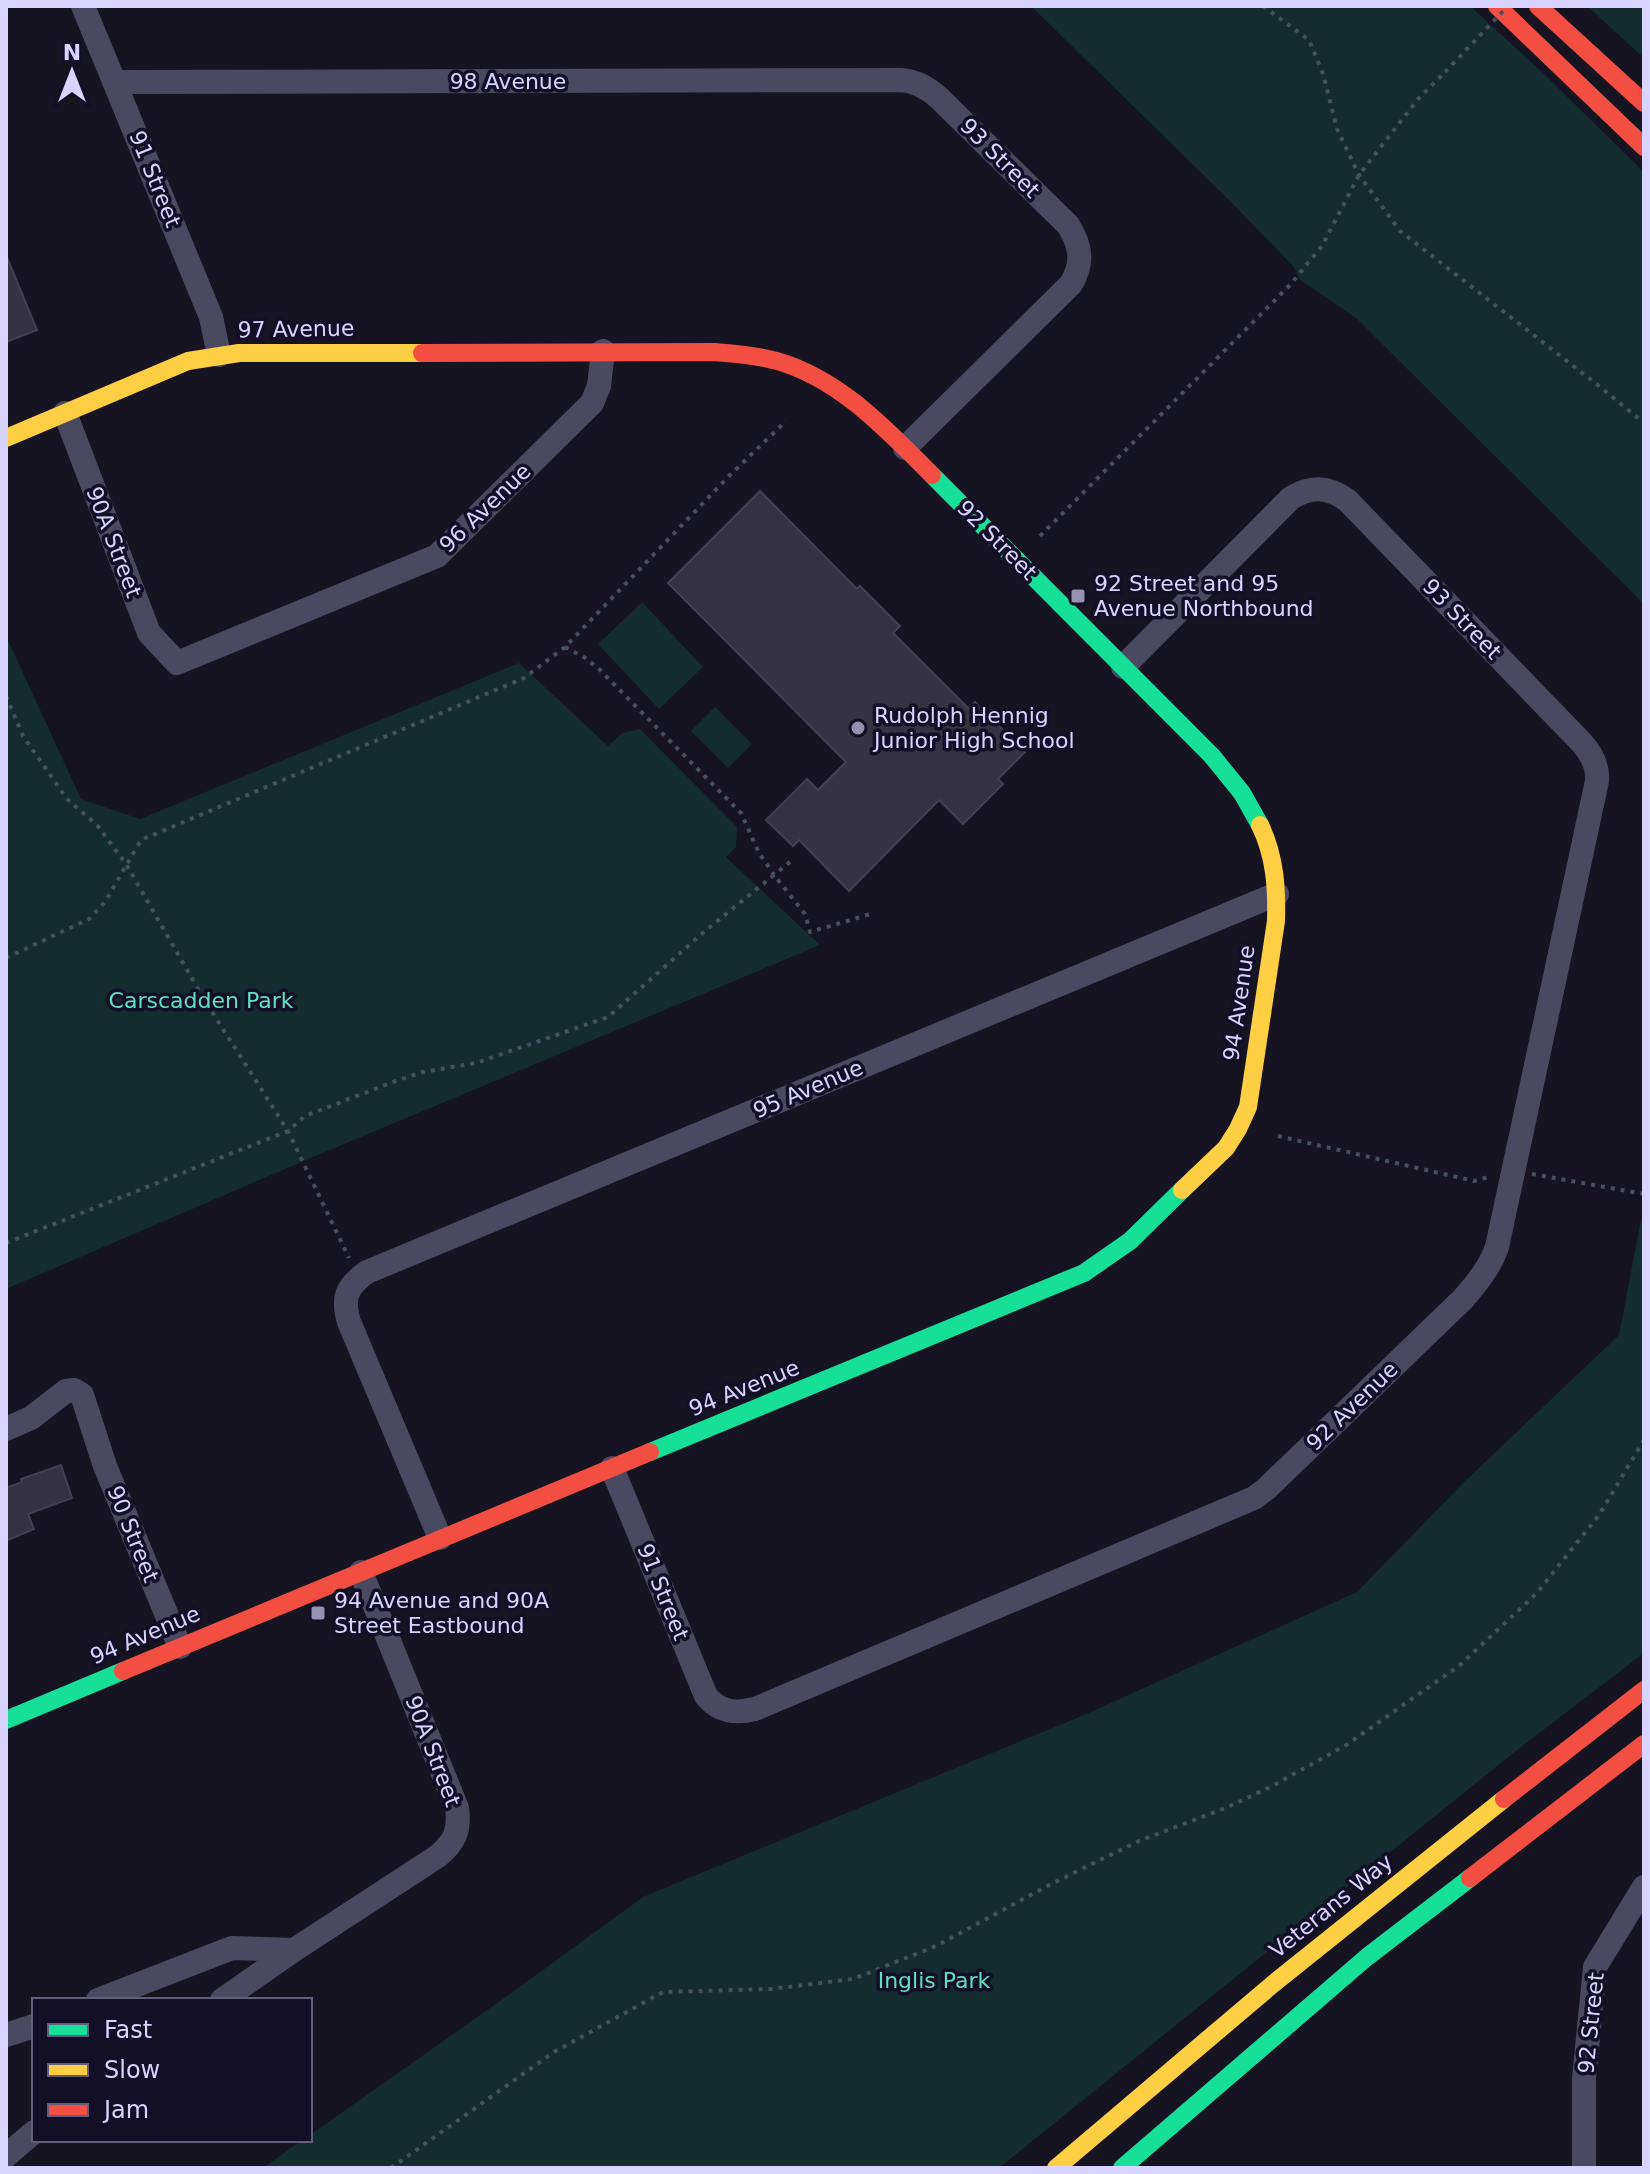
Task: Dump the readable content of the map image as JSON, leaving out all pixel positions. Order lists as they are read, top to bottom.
{
  "streets": {
    "street": [
      "98 Avenue",
      "93 Street",
      "91 Street",
      "97 Avenue",
      "96 Avenue",
      "92 Street",
      "90A Street",
      "94 Avenue",
      "95 Avenue",
      "92 Avenue",
      "90 Street",
      "Veterans Way"
    ]
  },
  "crossings": [
    ["98 Avenue", "93 Street"],
    ["98 Avenue", "91 Street"],
    ["93 Street", "92 Street"],
    ["93 Street", "92 Avenue"],
    ["91 Street", "97 Avenue"],
    ["91 Street", "94 Avenue"],
    ["91 Street", "92 Avenue"],
    ["97 Avenue", "96 Avenue"],
    ["97 Avenue", "92 Street"],
    ["97 Avenue", "90A Street"],
    ["96 Avenue", "92 Street"],
    ["96 Avenue", "90A Street"],
    ["92 Street", "94 Avenue"],
    ["92 Street", "95 Avenue"],
    ["90A Street", "94 Avenue"],
    ["94 Avenue", "95 Avenue"],
    ["94 Avenue", "90 Street"]
  ],
  "parks": ["Carscadden Park", "Inglis Park"],
  "places": {
    "transit": ["92 Street and 95 Avenue Northbound", "94 Avenue and 90A Street Eastbound"],
    "other": ["Rudolph Hennig Junior High School"]
  },
  "legend": ["Fast", "Slow", "Jam"],
  "north": "top"
}
